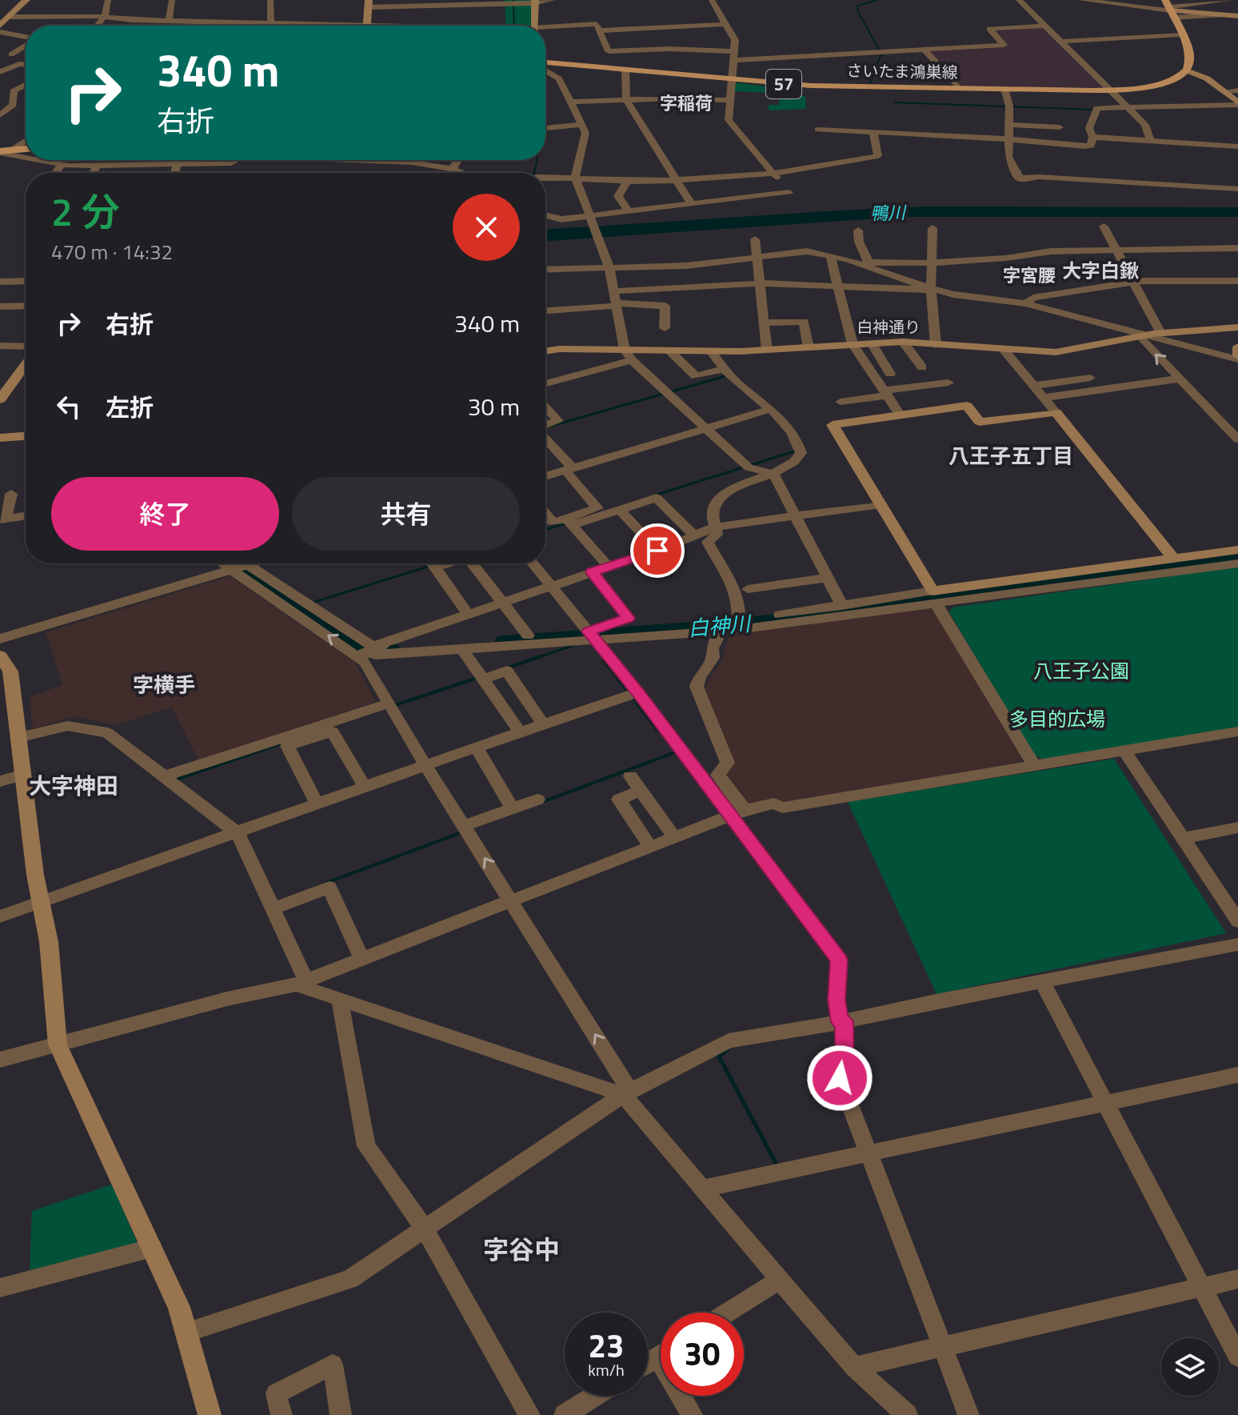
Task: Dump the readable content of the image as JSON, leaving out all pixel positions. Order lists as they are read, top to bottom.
{
  "streets": {
    "main road": ["さいたま鴻巣線", "57"],
    "street": ["白神通り"]
  },
  "districts": [
    "字稲荷",
    "大字白鍬",
    "字宮腰",
    "八王子五丁目",
    "字横手",
    "大字神田",
    "字谷中"
  ],
  "water": ["鴨川", "白神川"],
  "parks": ["八王子公園", "多目的広場"],
  "page": {
    "turn": ["340 m", "右折"],
    "heading": ["2 分", "470 m · 14:32"],
    "list": [
      {
        "name": "右折",
        "value": "340 m"
      },
      {
        "name": "左折",
        "value": "30 m"
      }
    ],
    "buttons": ["終了", "共有"],
    "speed": "23 km/h",
    "limit": "30"
  }
}
